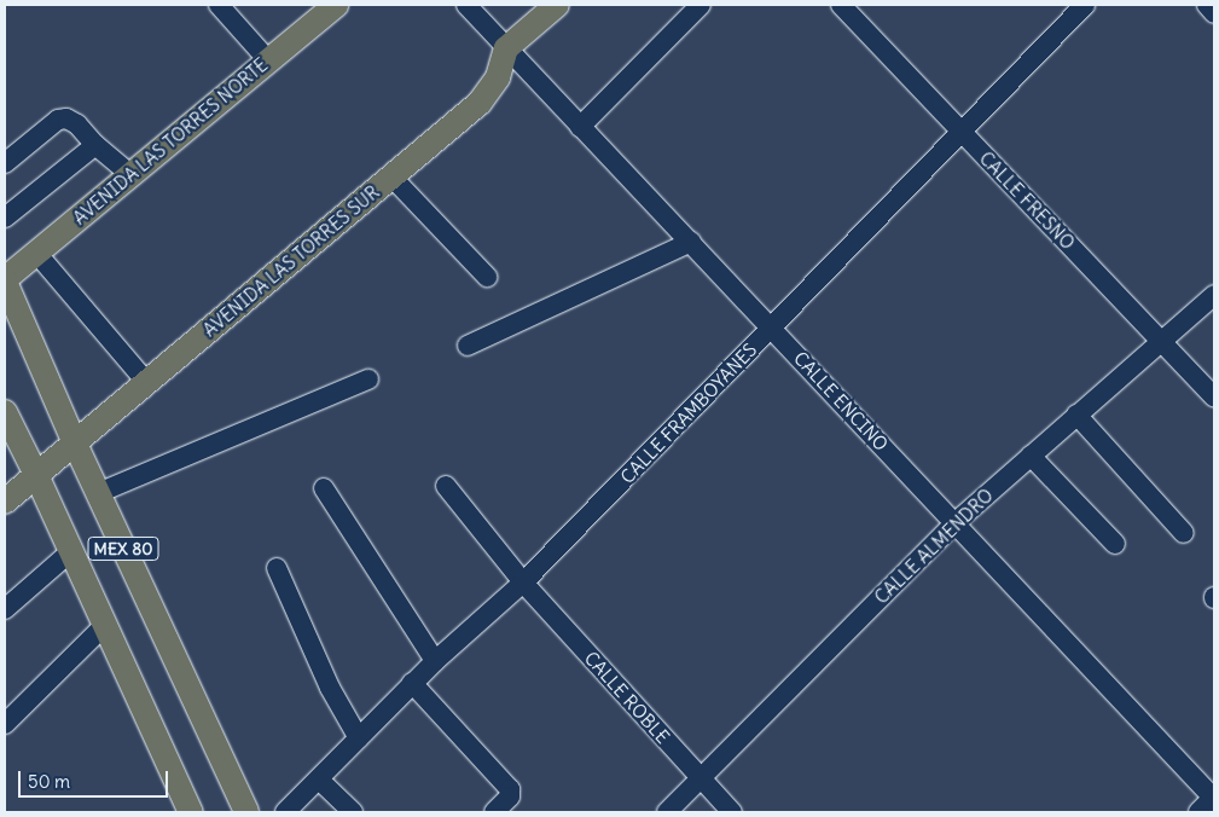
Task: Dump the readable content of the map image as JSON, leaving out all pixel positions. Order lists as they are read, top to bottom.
{
  "streets": {
    "main road": ["AVENIDA LAS TORRES NORTE", "AVENIDA LAS TORRES SUR", "MEX 80"],
    "street": [
      "CALLE FRESNO",
      "CALLE ENCINO",
      "CALLE FRAMBOYANES",
      "CALLE ALMENDRO",
      "CALLE ROBLE"
    ]
  },
  "crossings": [
    ["AVENIDA LAS TORRES NORTE", "MEX 80"],
    ["CALLE FRESNO", "CALLE FRAMBOYANES"],
    ["CALLE FRESNO", "CALLE ALMENDRO"],
    ["AVENIDA LAS TORRES SUR", "CALLE ENCINO"],
    ["AVENIDA LAS TORRES SUR", "MEX 80"],
    ["CALLE ENCINO", "CALLE FRAMBOYANES"],
    ["CALLE ENCINO", "CALLE ALMENDRO"],
    ["CALLE FRAMBOYANES", "CALLE ROBLE"],
    ["CALLE ALMENDRO", "CALLE ROBLE"]
  ],
  "scale_bar": "50 m"
}
